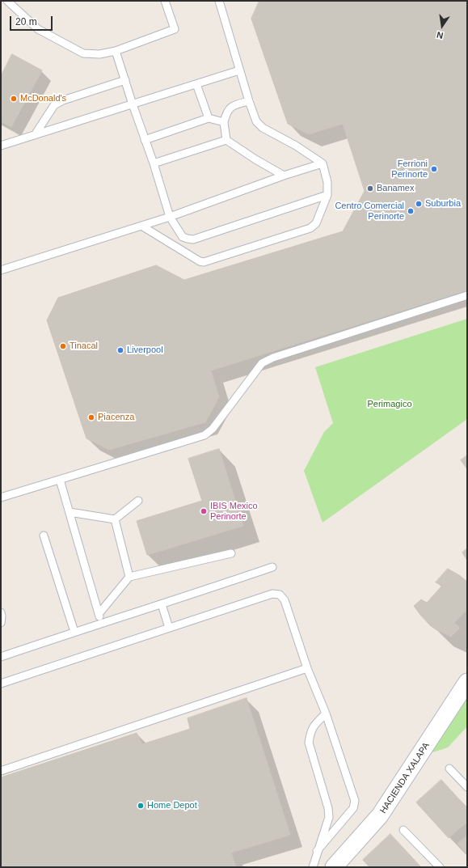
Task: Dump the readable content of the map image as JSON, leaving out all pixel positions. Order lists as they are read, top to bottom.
{
  "streets": {
    "street": ["HACIENDA XALAPA"]
  },
  "parks": ["Perimagico"],
  "places": [
    "McDonald's",
    "Ferrioni Perinorte",
    "Banamex",
    "Suburbia",
    "Centro Comercial Perinorte",
    "Tinacal",
    "Liverpool",
    "Piacenza",
    "IBIS Mexico Perinorte",
    "Home Depot"
  ],
  "scale_bar": "20 m",
  "north": "bottom"
}
